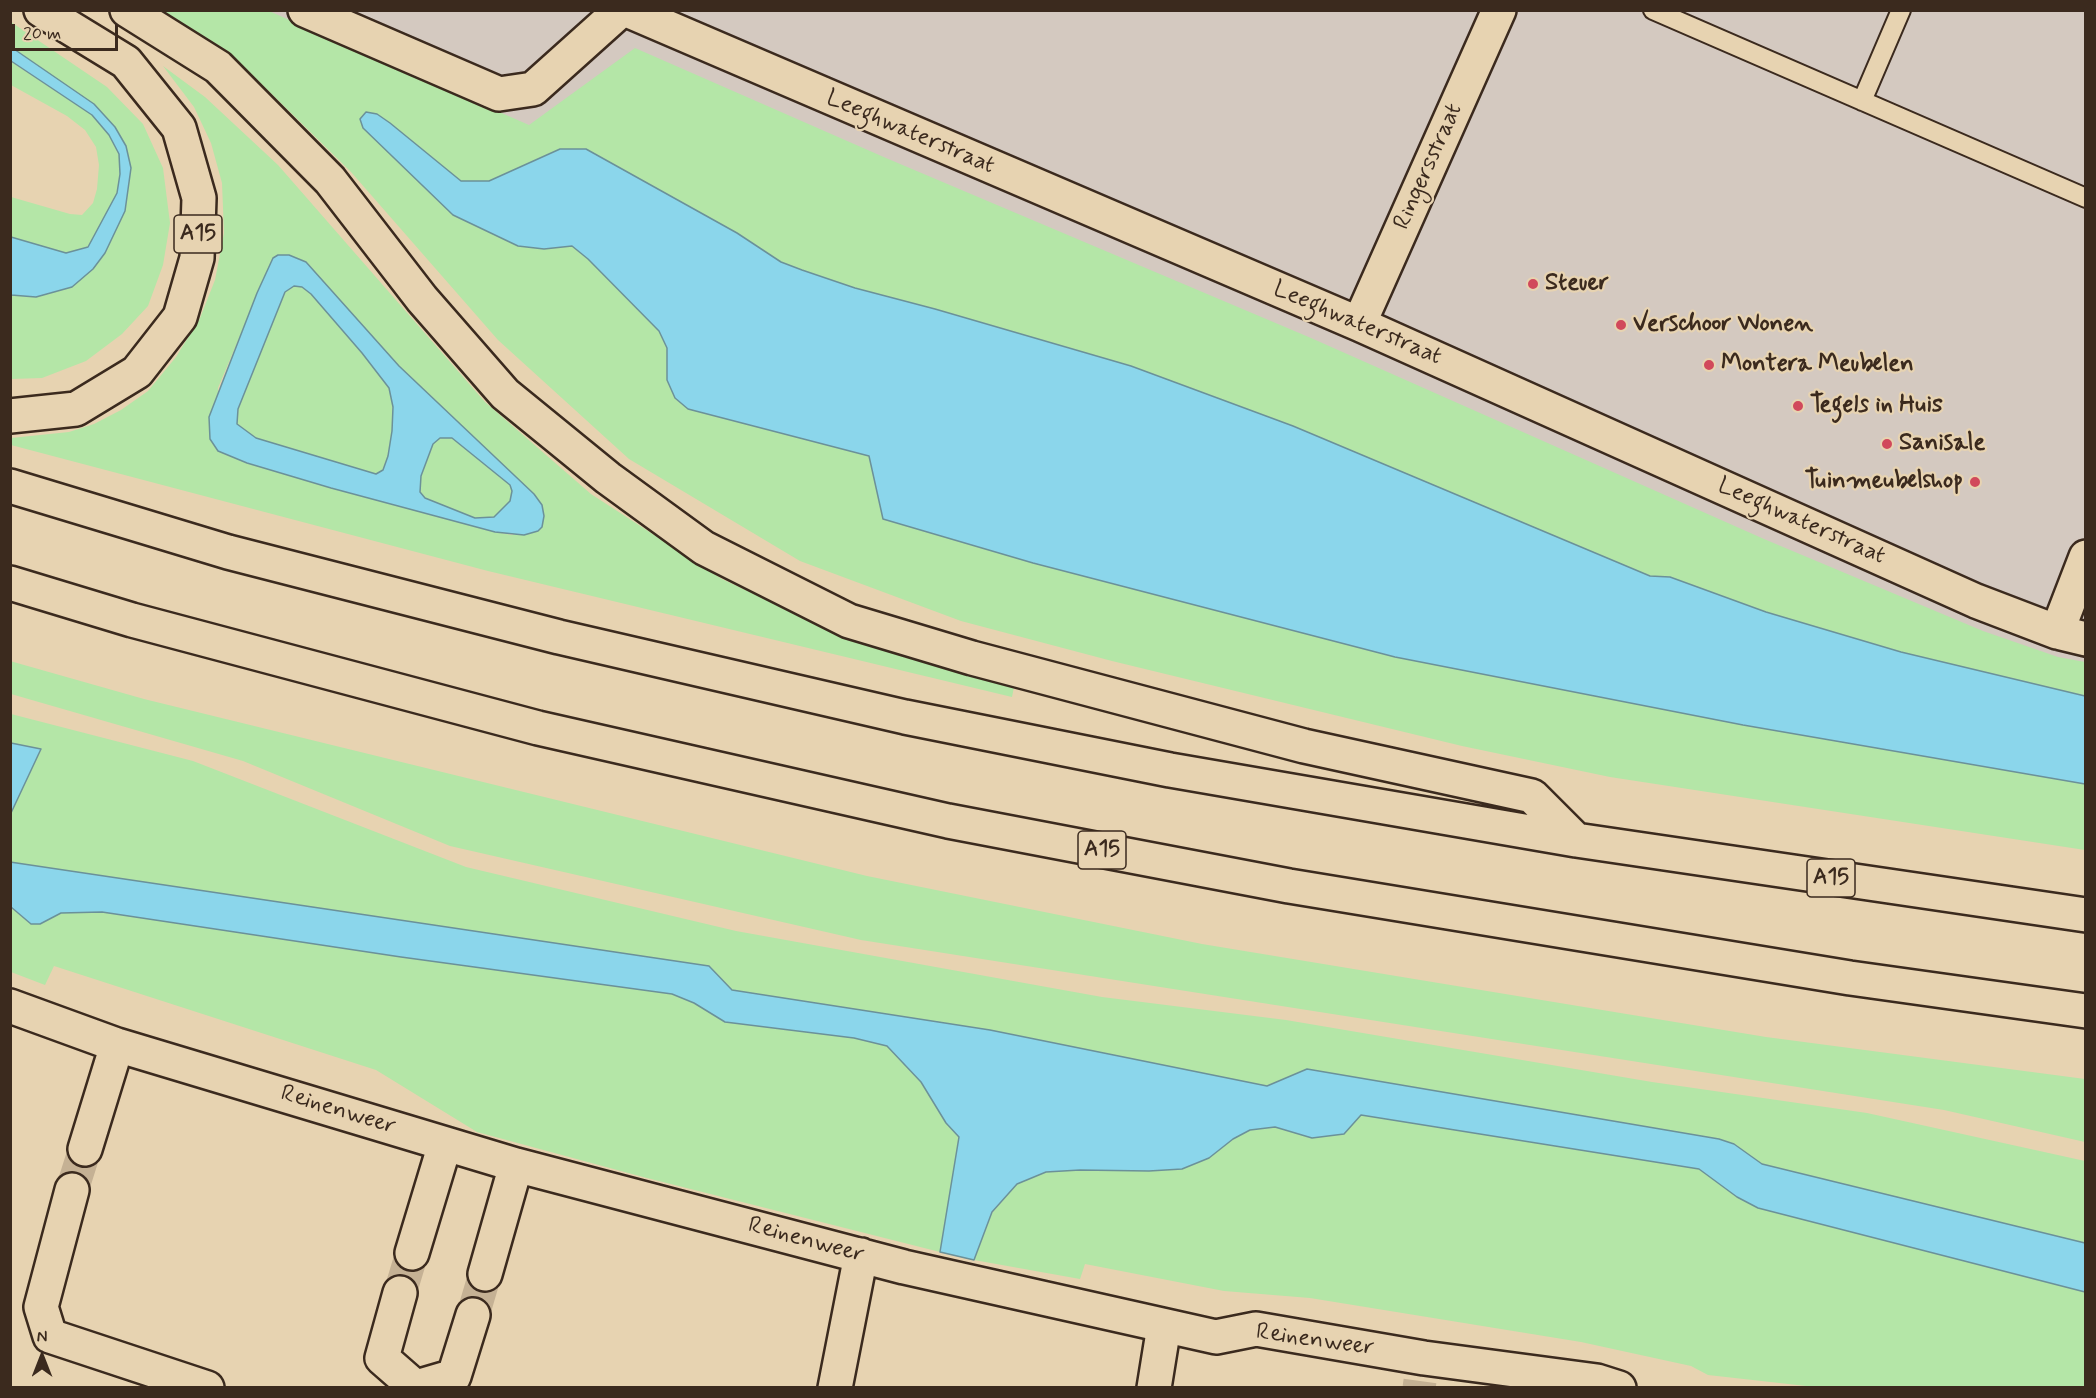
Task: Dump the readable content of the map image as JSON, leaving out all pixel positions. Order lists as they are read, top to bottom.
{
  "streets": {
    "main road": [
      "Leeghwaterstraat",
      "Ringersstraat",
      "A15",
      "Reinenweer"
    ]
  },
  "crossings": [
    ["Leeghwaterstraat", "Ringersstraat"]
  ],
  "places": [
    "Steuer",
    "Verschoor Wonen",
    "Montera Meubelen",
    "Tegels in Huis",
    "Sanisale",
    "Tuinmeubelshop"
  ],
  "scale_bar": "20 m",
  "north": "top"
}
